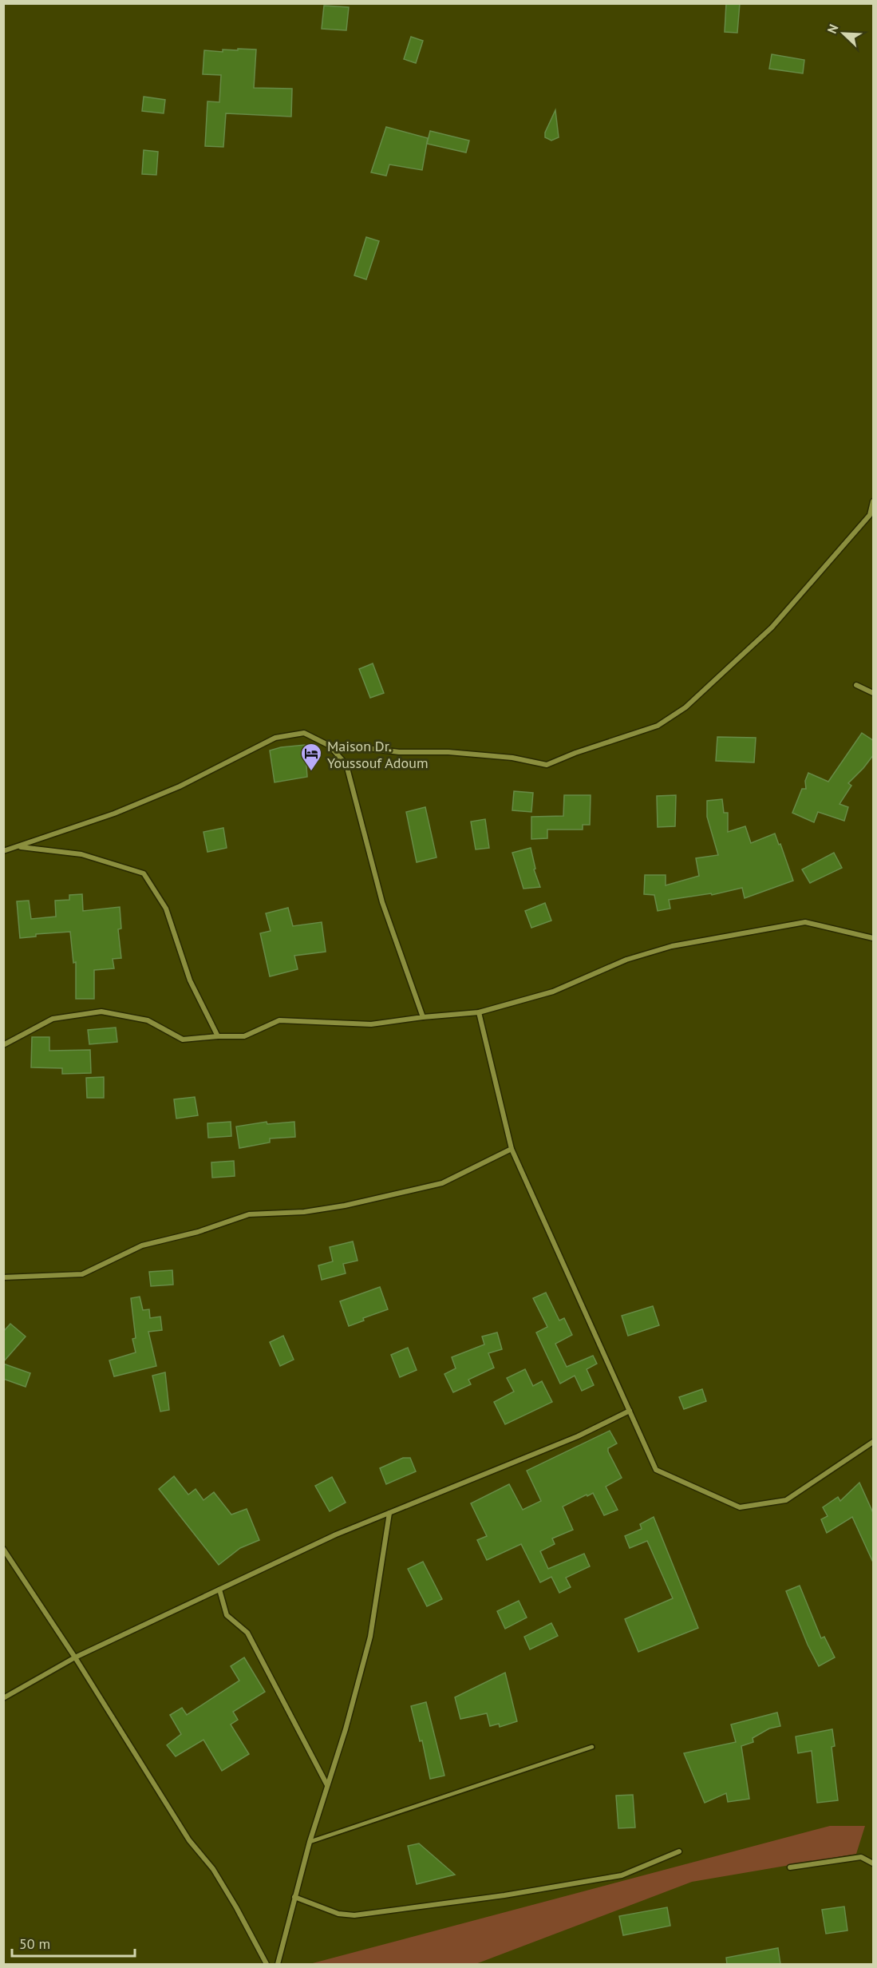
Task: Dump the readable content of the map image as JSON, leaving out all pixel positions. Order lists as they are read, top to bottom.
{
  "places": {
    "hotel": ["Maison Dr. Youssouf Adoum"]
  },
  "scale_bar": "50 m",
  "north": "top left"
}
